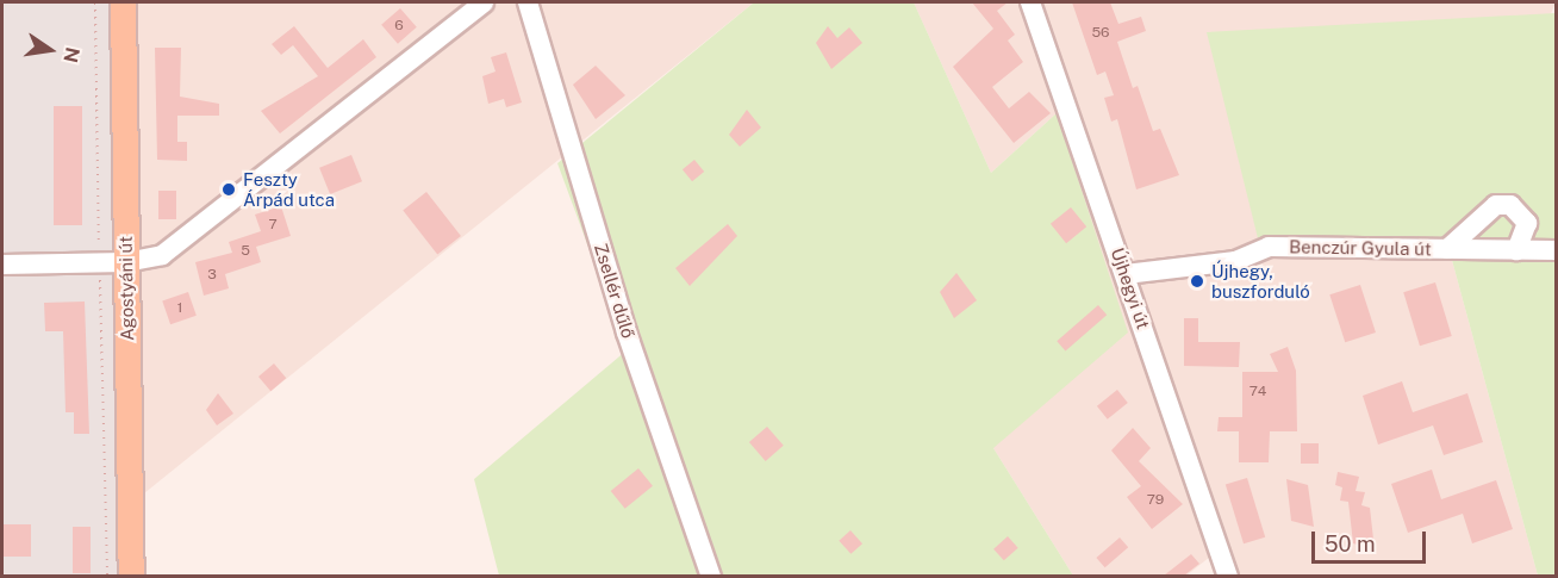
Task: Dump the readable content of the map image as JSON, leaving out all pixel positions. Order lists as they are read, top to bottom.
{
  "streets": {
    "main road": ["Agostyáni út"],
    "street": ["Benczúr Gyula út", "Újhegyi út", "Zsellér dűlő"]
  },
  "crossings": [
    ["Benczúr Gyula út", "Újhegyi út"]
  ],
  "places": ["Feszty Árpád utca", "Újhegy, buszforduló"],
  "house_numbers": [
    "6",
    "56",
    "7",
    "5",
    "3",
    "1",
    "74",
    "79"
  ],
  "scale_bar": "50 m",
  "north": "right"
}
